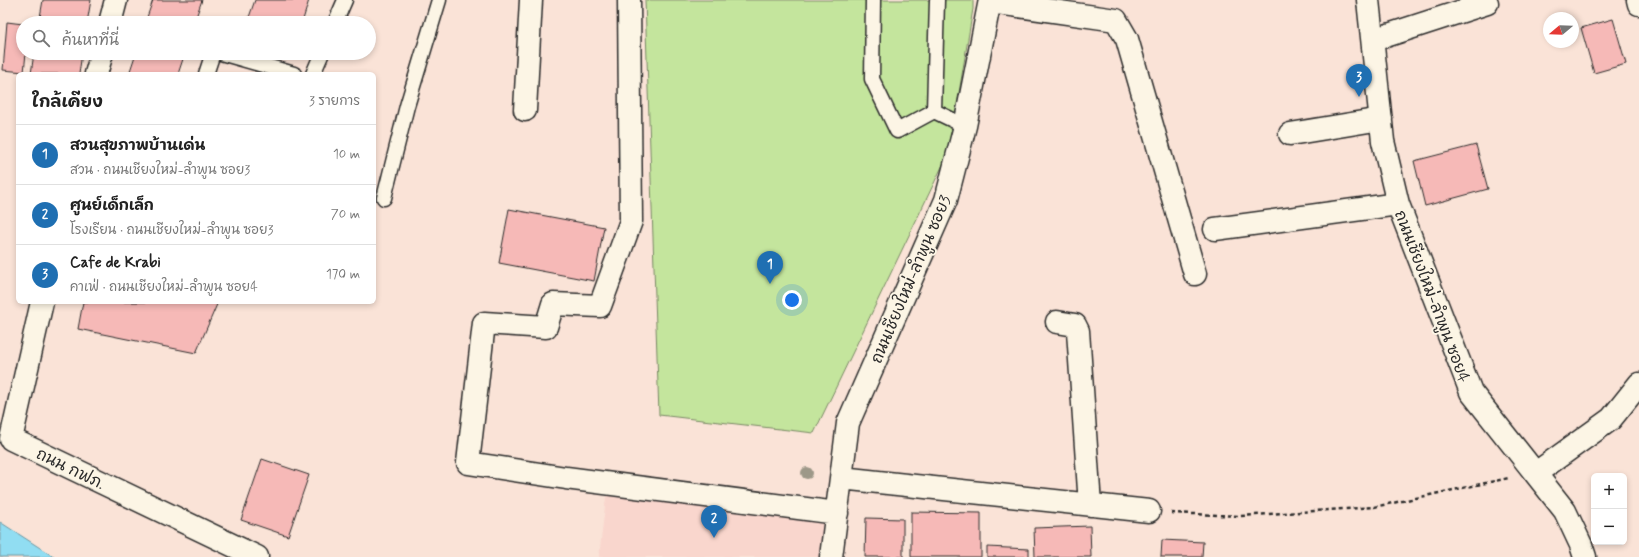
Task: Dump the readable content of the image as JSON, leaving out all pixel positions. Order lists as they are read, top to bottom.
{
  "streets": {
    "street": ["ถนนเชียงใหม่-ลำพูน ซอย3", "ถนนเชียงใหม่-ลำพูน ซอย4", "ถนน กฟภ."]
  },
  "north": "left",
  "page": {
    "search": "ค้นหาที่นี่",
    "pins": ["3", "1", "2"],
    "heading": ["ใกล้เคียง", "3 รายการ"],
    "list": [
      {
        "mark": "1",
        "name": "สวนสุขภาพบ้านเด่น",
        "note": "สวน · ถนนเชียงใหม่-ลำพูน ซอย3",
        "value": "10 m"
      },
      {
        "mark": "2",
        "name": "ศูนย์เด็กเล็ก",
        "note": "โรงเรียน · ถนนเชียงใหม่-ลำพูน ซอย3",
        "value": "70 m"
      },
      {
        "mark": "3",
        "name": "Cafe de Krabi",
        "note": "คาเฟ่ · ถนนเชียงใหม่-ลำพูน ซอย4",
        "value": "170 m"
      }
    ],
    "map_buttons": ["+", "−"]
  }
}
